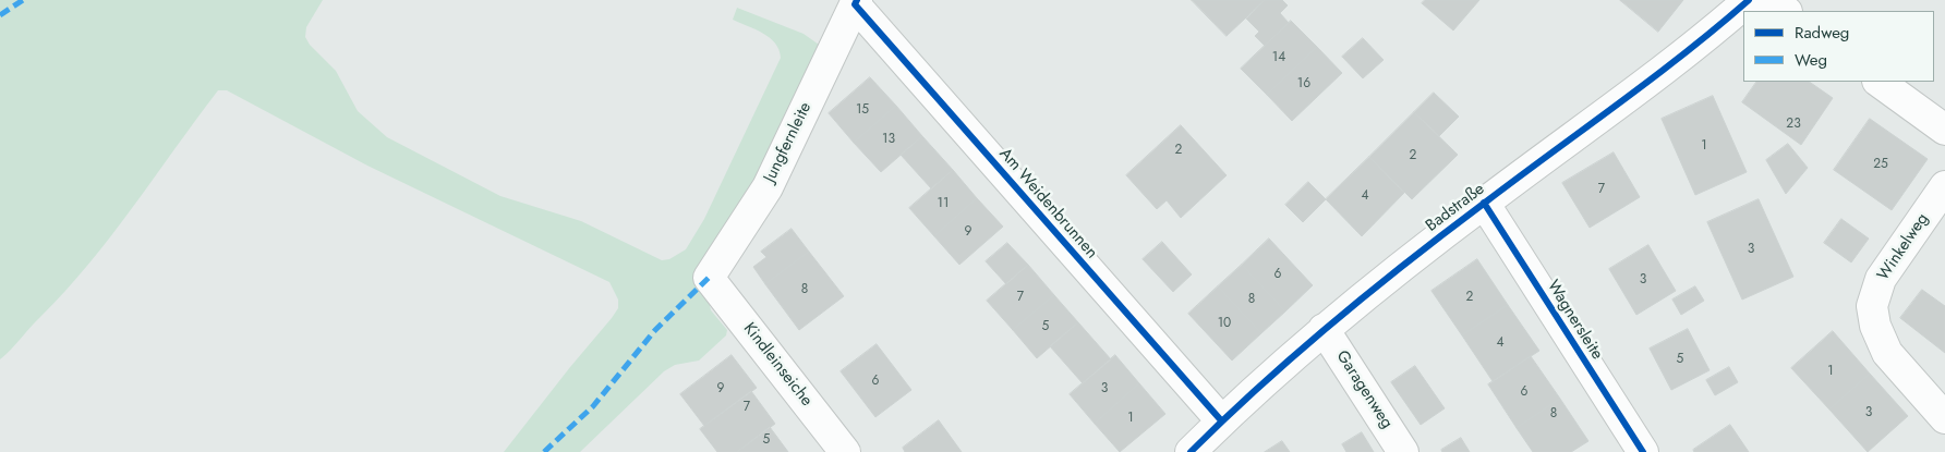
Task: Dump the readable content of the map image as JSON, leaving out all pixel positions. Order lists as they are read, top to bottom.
{
  "streets": {
    "street": [
      "Jungfernleite",
      "Am Weidenbrunnen",
      "Badstraße",
      "Winkelweg",
      "Wagnersleite",
      "Kindleinseiche",
      "Garagenweg"
    ]
  },
  "crossings": [
    ["Jungfernleite", "Am Weidenbrunnen"],
    ["Jungfernleite", "Kindleinseiche"],
    ["Am Weidenbrunnen", "Badstraße"],
    ["Badstraße", "Wagnersleite"],
    ["Badstraße", "Garagenweg"]
  ],
  "house_numbers": [
    "14",
    "16",
    "15",
    "23",
    "13",
    "1",
    "2",
    "2",
    "25",
    "7",
    "4",
    "11",
    "9",
    "3",
    "6",
    "3",
    "8",
    "7",
    "2",
    "8",
    "10",
    "5",
    "4",
    "5",
    "1",
    "6",
    "9",
    "3",
    "6",
    "7",
    "3",
    "8",
    "1",
    "5"
  ],
  "legend": ["Radweg", "Weg"]
}
